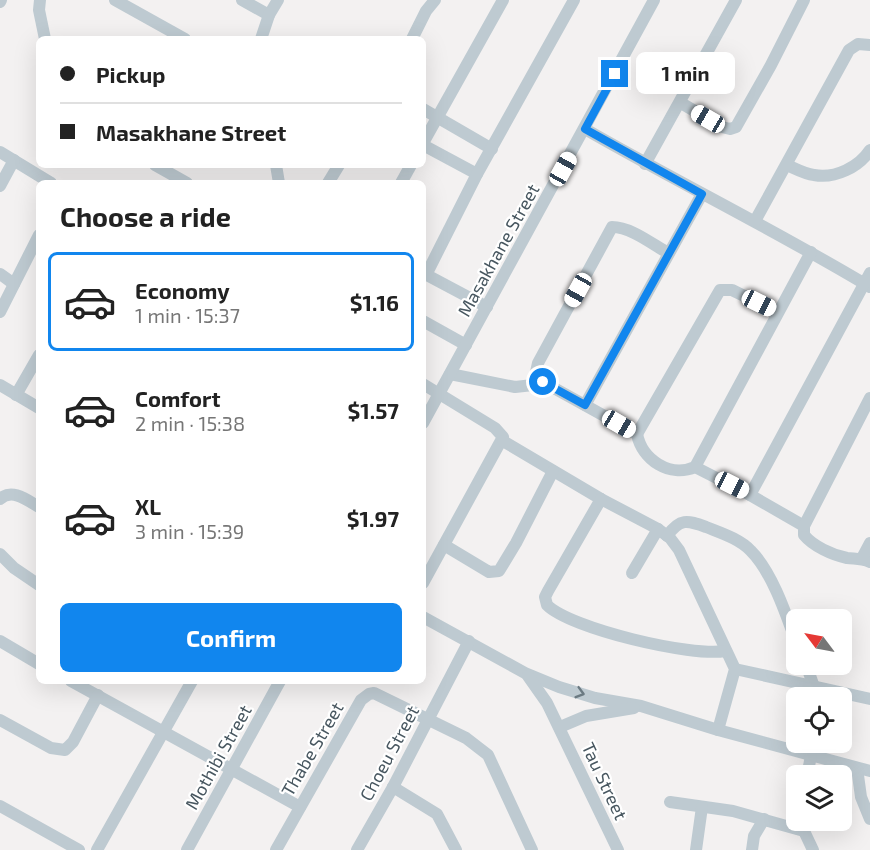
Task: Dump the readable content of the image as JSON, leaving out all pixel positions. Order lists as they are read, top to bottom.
{
  "streets": {
    "street": [
      "Masakhane Street",
      "Thabe Street",
      "Choeu Street",
      "Mothibi Street",
      "Tau Street"
    ]
  },
  "crossings": [
    ["Thabe Street", "Choeu Street"]
  ],
  "north": "top left",
  "page": {
    "banner": ["Pickup", "Masakhane Street"],
    "bubble": "1 min",
    "heading": "Choose a ride",
    "list": [
      {
        "name": "Economy",
        "note": "1 min · 15:37",
        "value": "$1.16"
      },
      {
        "name": "Comfort",
        "note": "2 min · 15:38",
        "value": "$1.57"
      },
      {
        "name": "XL",
        "note": "3 min · 15:39",
        "value": "$1.97"
      }
    ],
    "buttons": "Confirm"
  }
}
